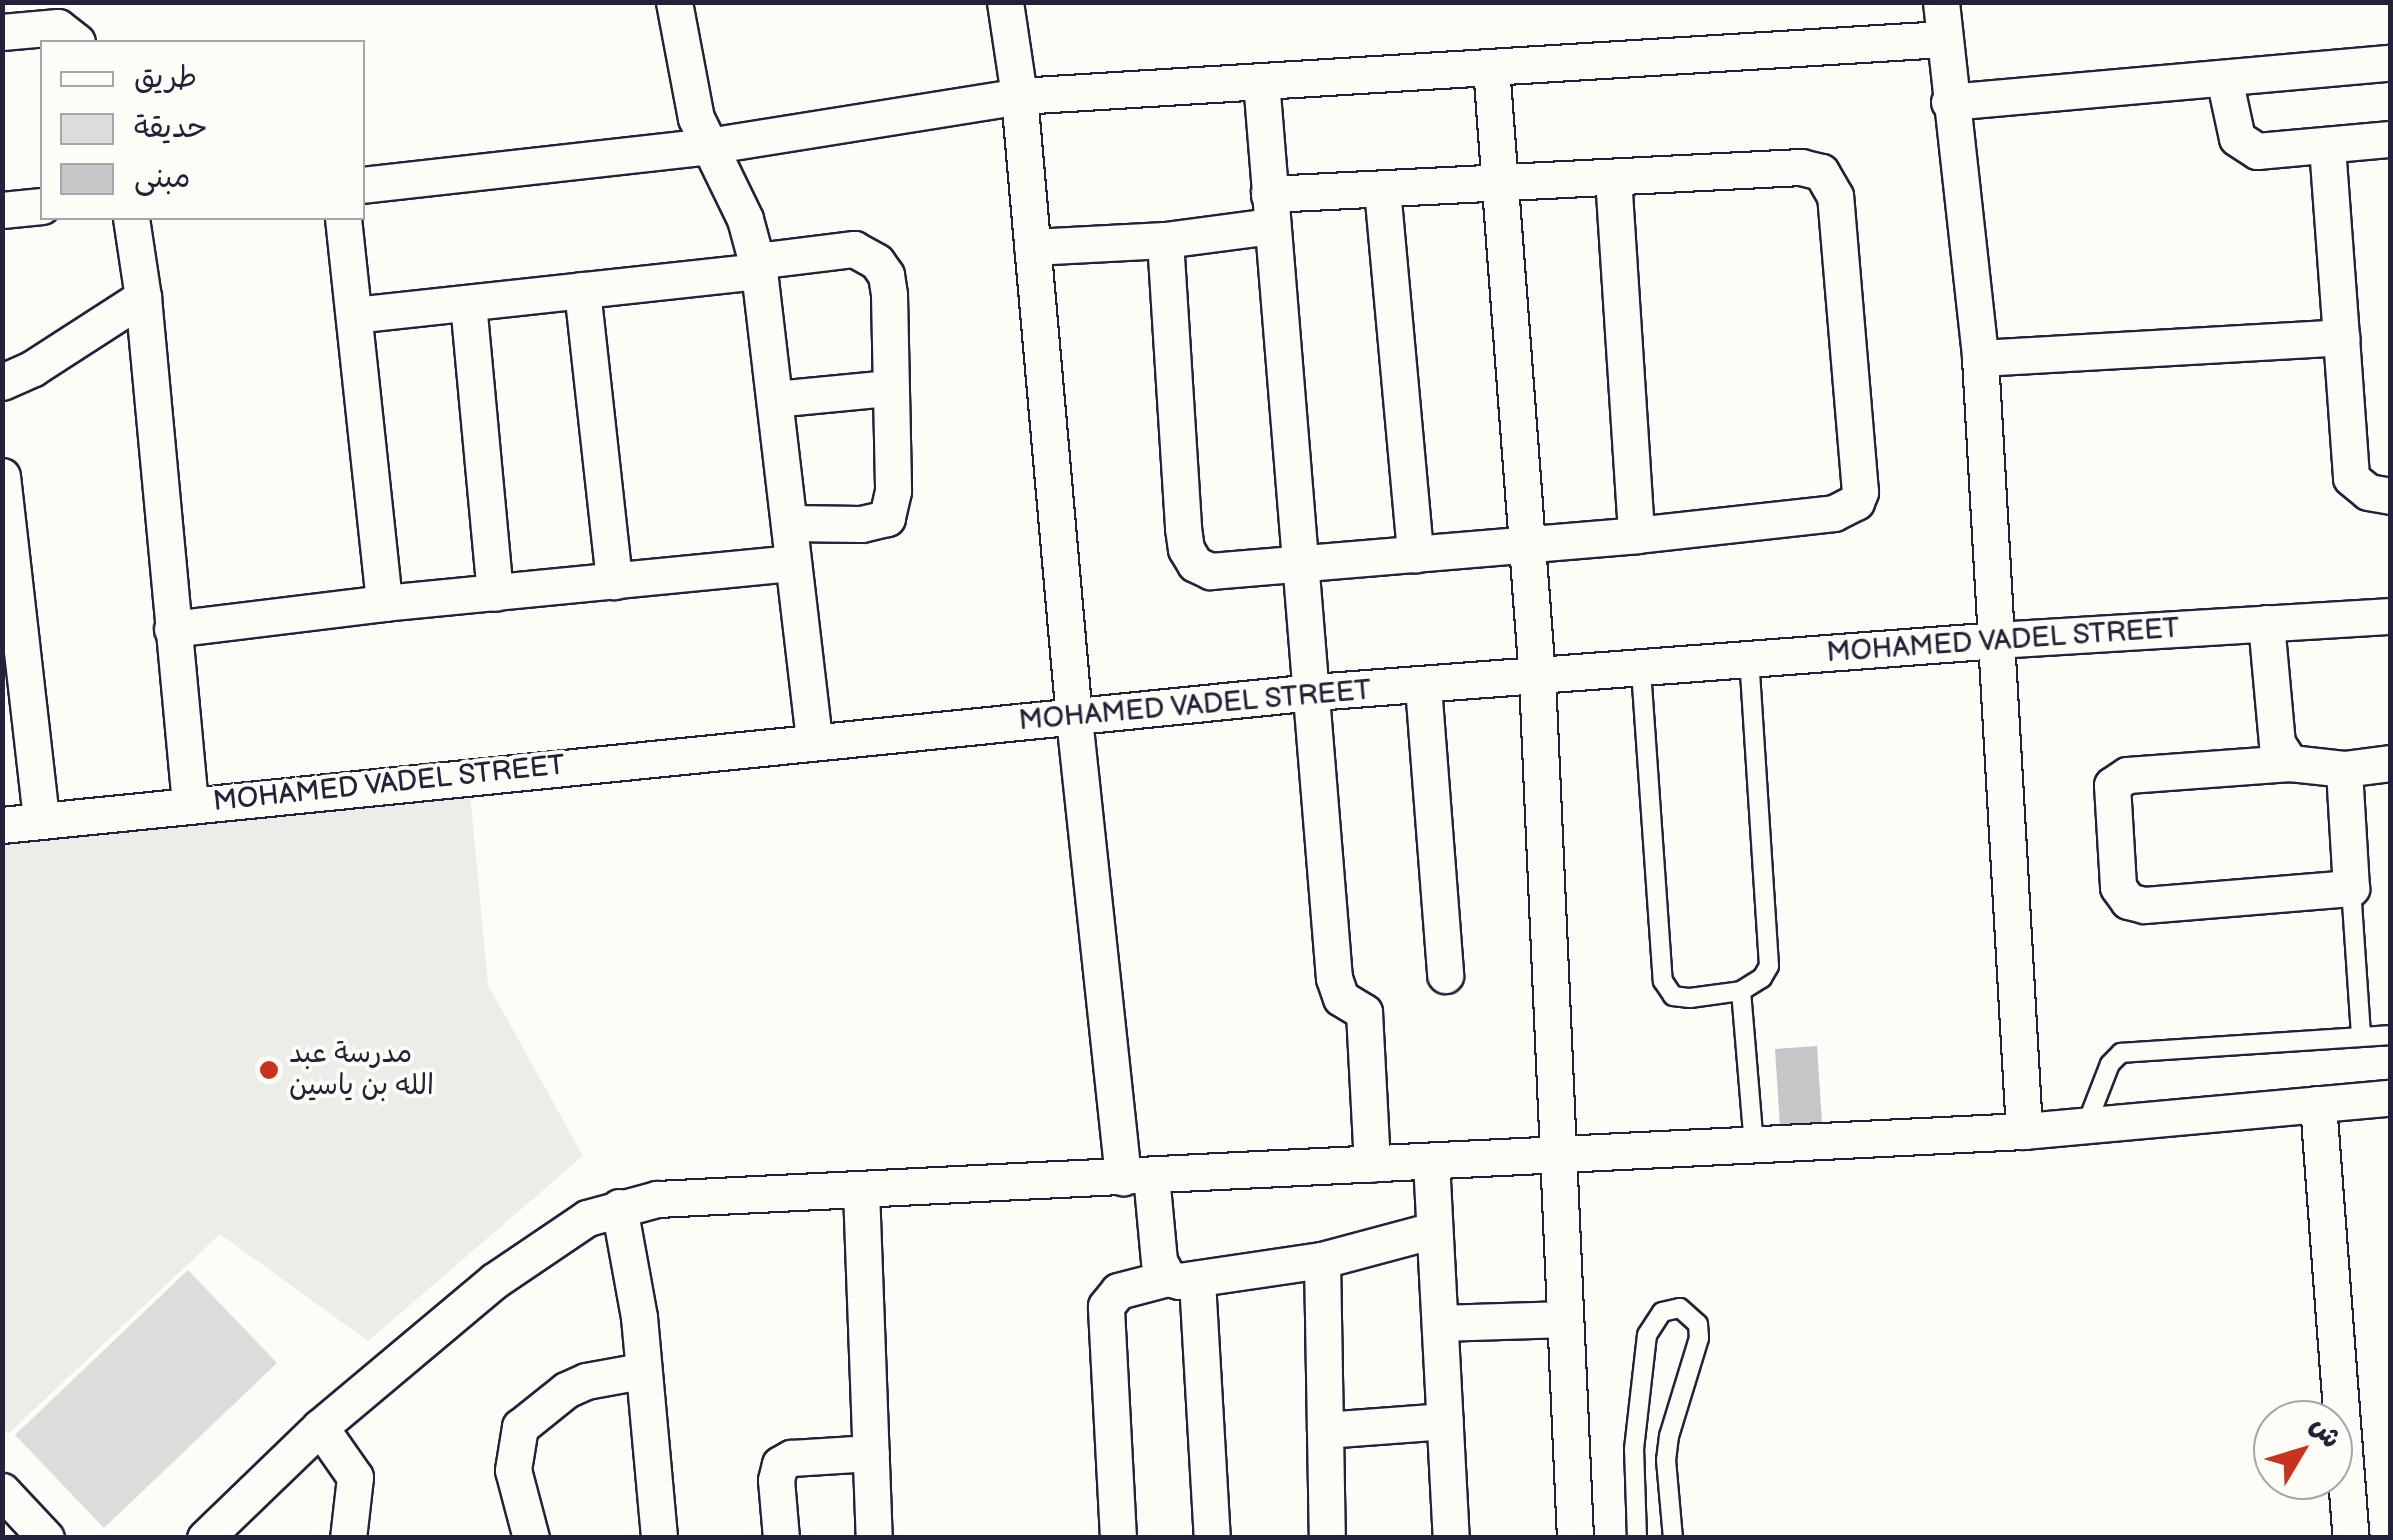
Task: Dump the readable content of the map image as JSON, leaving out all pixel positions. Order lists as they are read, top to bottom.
{
  "streets": {
    "street": ["MOHAMED VADEL STREET"]
  },
  "places": ["مدرسة عبد الله بن ياسين"],
  "legend": ["طريق", "حديقة", "مبنى"],
  "north": "top right"
}
